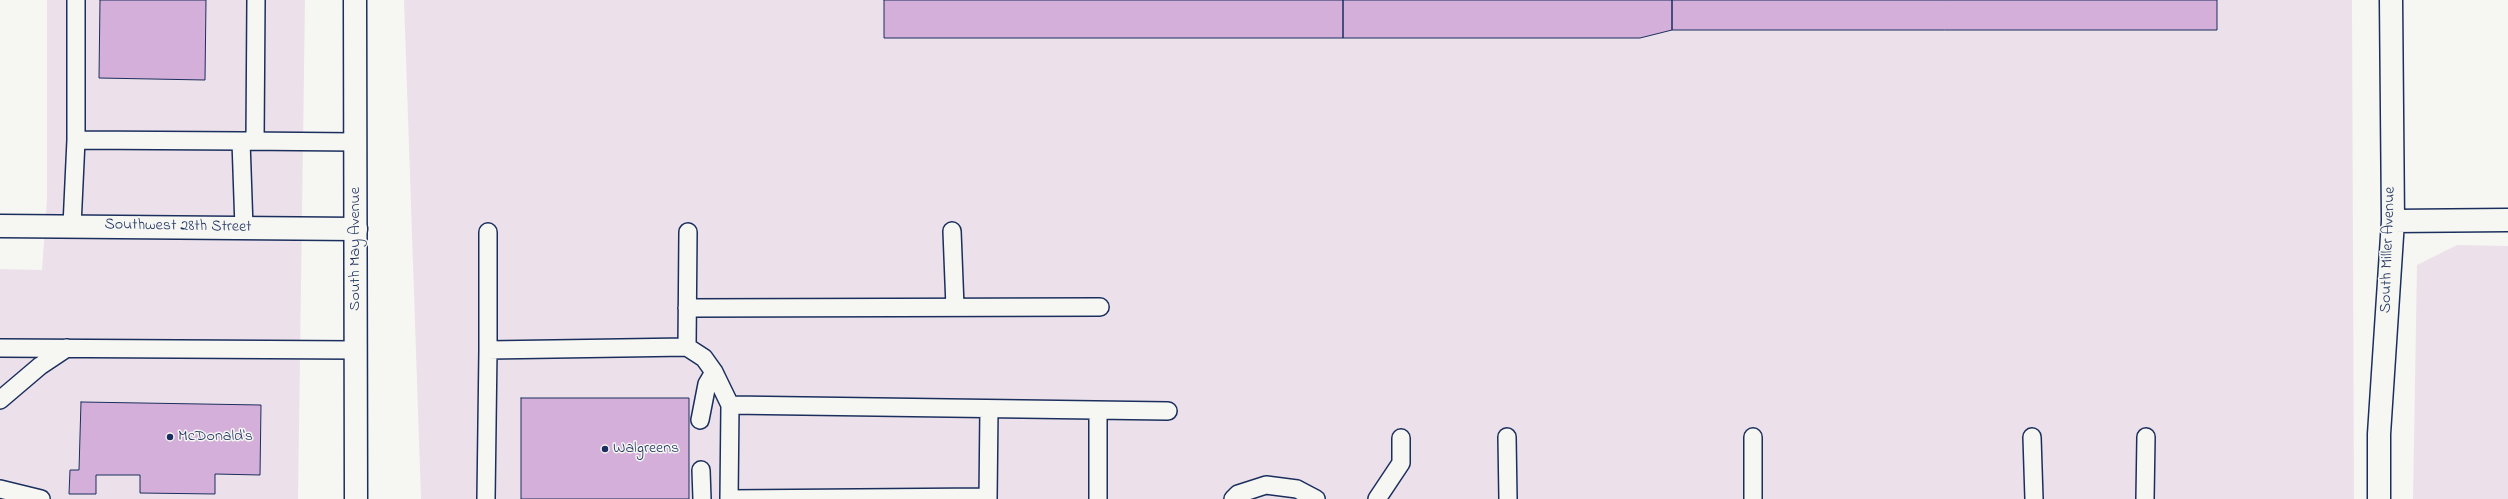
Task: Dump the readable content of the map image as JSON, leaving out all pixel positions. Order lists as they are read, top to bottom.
{
  "streets": {
    "street": ["Southwest 28th Street", "South May Avenue", "South Miller Avenue"]
  },
  "crossings": [
    ["Southwest 28th Street", "South May Avenue"]
  ],
  "places": ["McDonald's", "Walgreens"]
}
